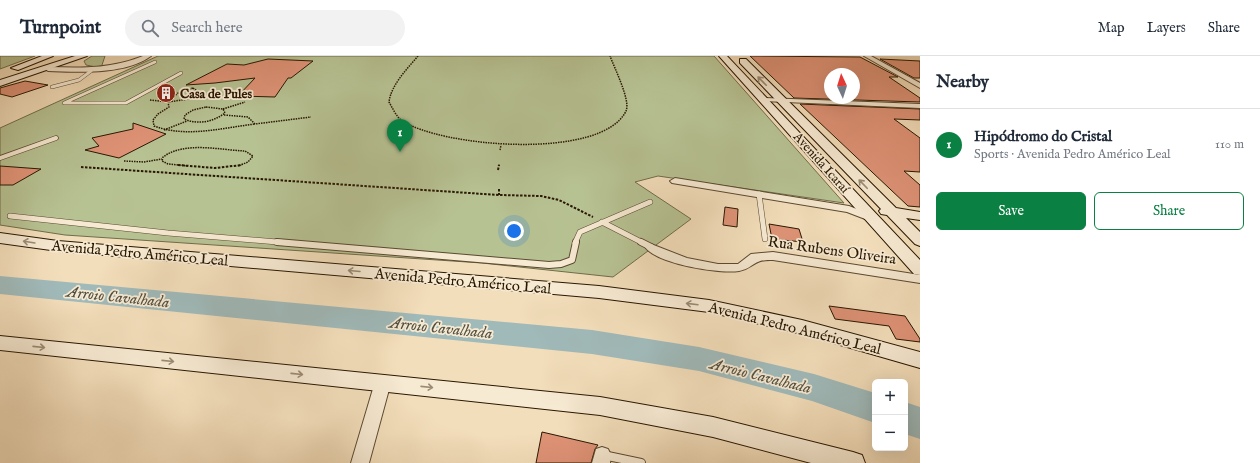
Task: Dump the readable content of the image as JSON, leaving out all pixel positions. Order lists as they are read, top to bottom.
{
  "streets": {
    "main road": ["Avenida Icaraí", "Avenida Pedro Américo Leal"],
    "street": ["Rua Rubens Oliveira"]
  },
  "water": ["Arroio Cavalhada"],
  "places": {
    "building": ["Casa de Pules"]
  },
  "north": "top",
  "page": {
    "header": "Turnpoint",
    "search": "Search here",
    "nav": ["Map", "Layers", "Share"],
    "heading": "Nearby",
    "list": [
      {
        "mark": "1",
        "name": "Hipódromo do Cristal",
        "note": "Sports · Avenida Pedro Américo Leal",
        "value": "110 m"
      }
    ],
    "pins": "1",
    "buttons": ["Save", "Share"],
    "map_buttons": ["+", "−"]
  }
}
